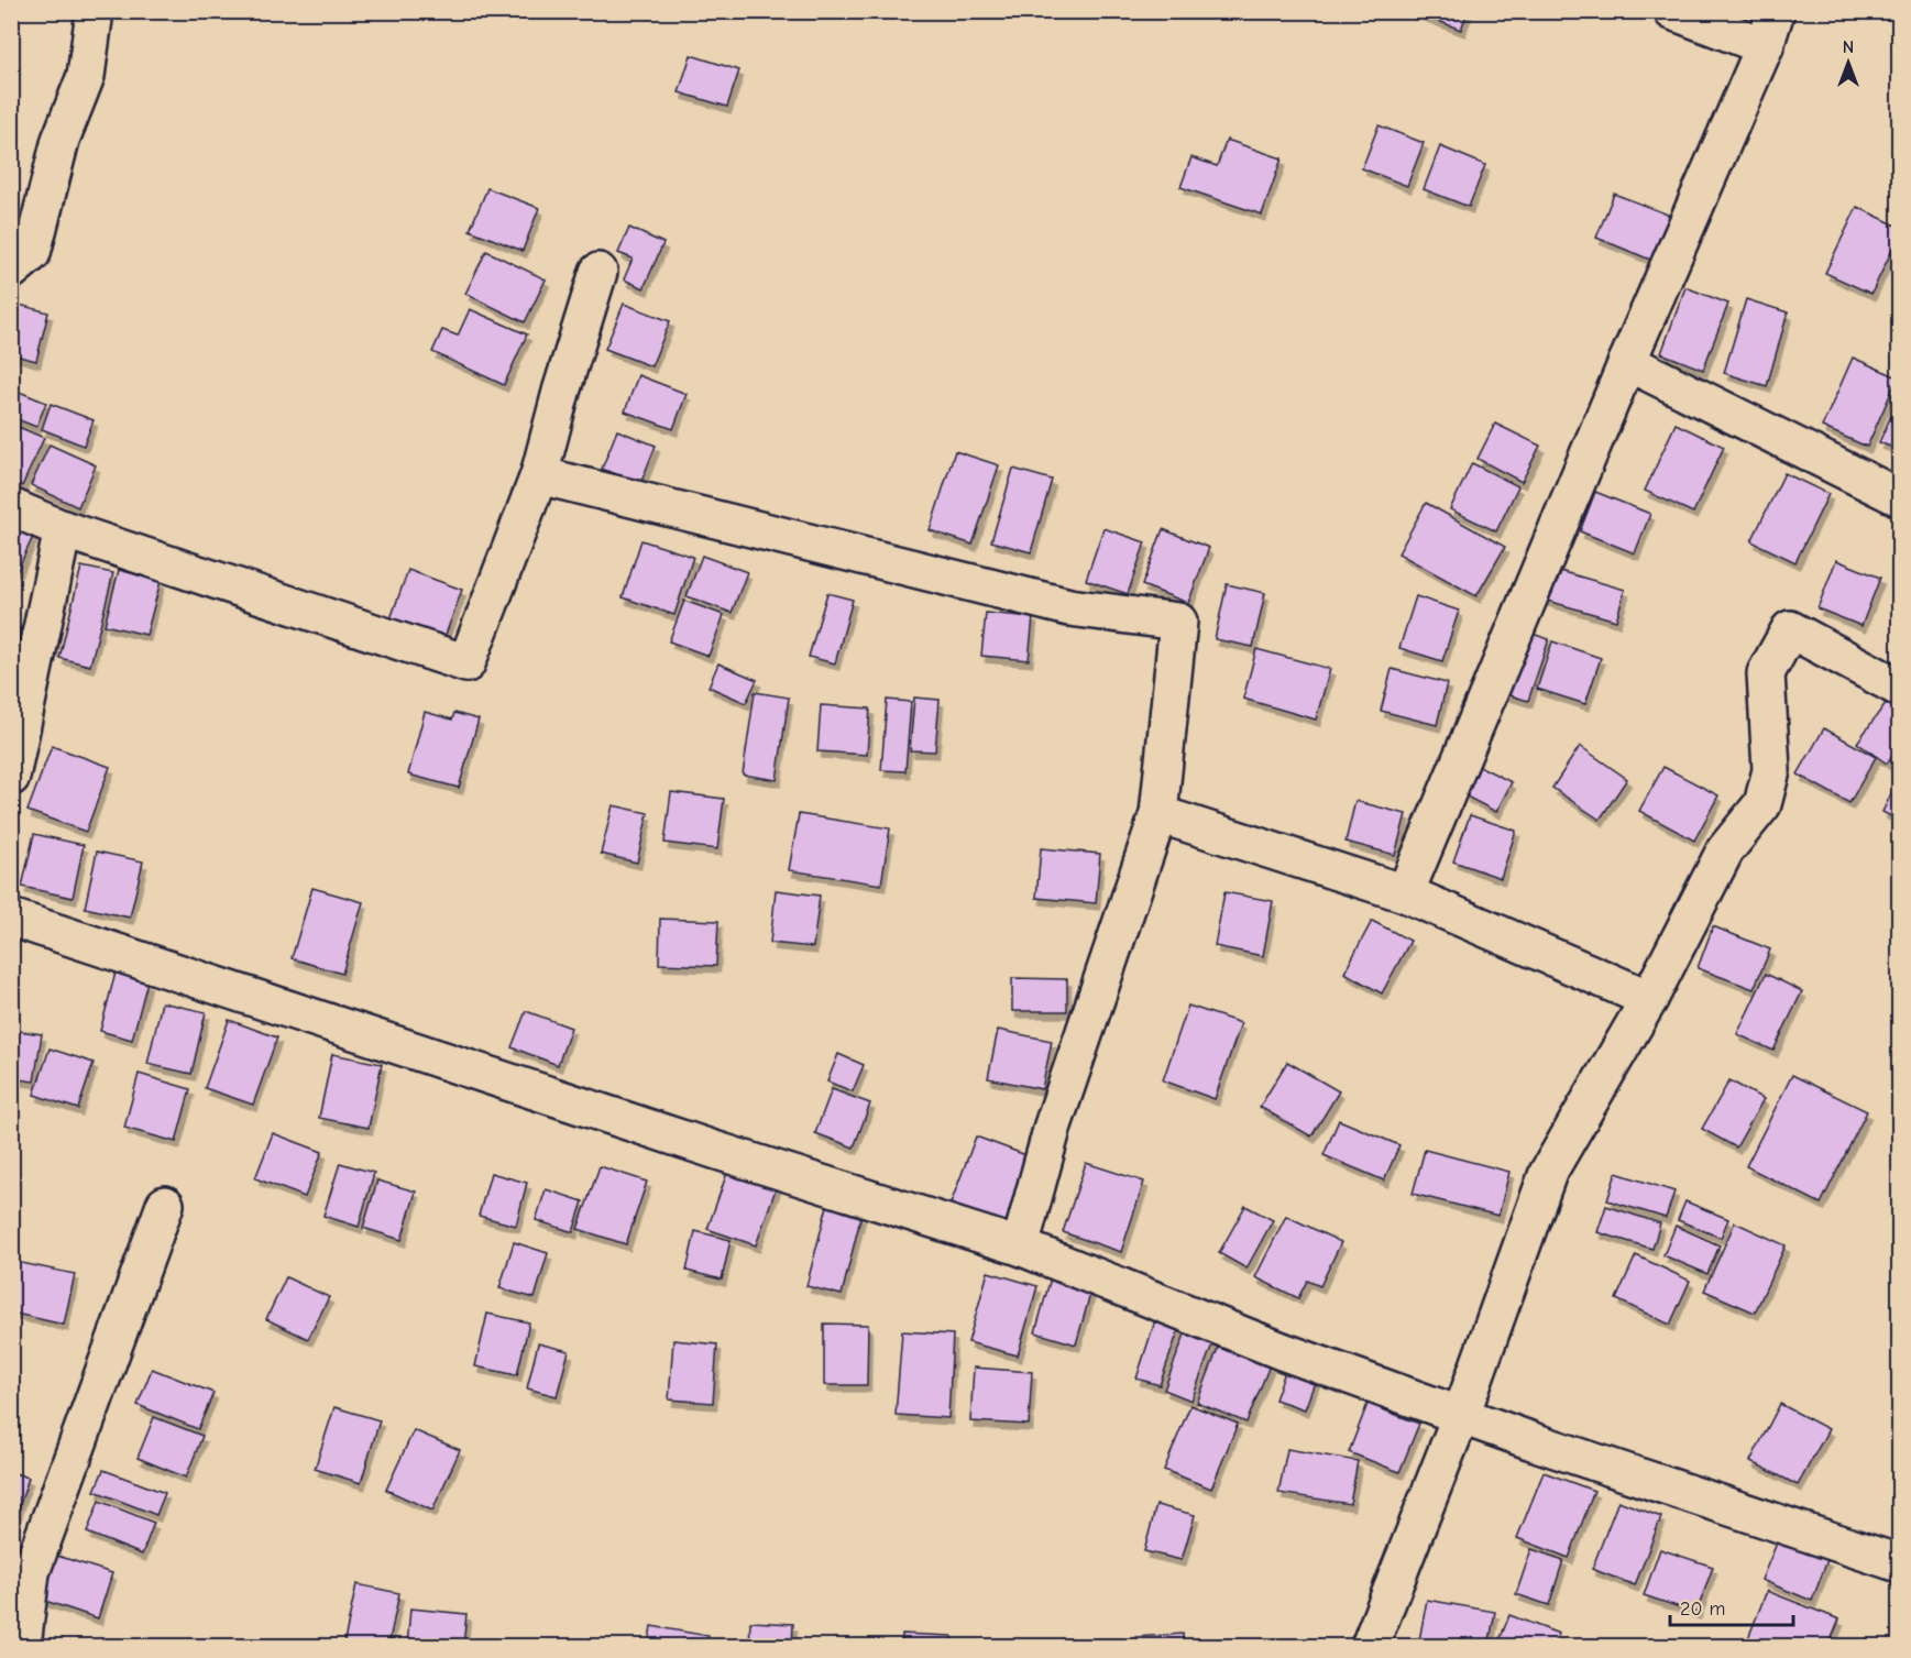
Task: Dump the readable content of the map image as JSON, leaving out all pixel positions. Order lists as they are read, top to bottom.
{
  "scale_bar": "20 m",
  "north": "top"
}
